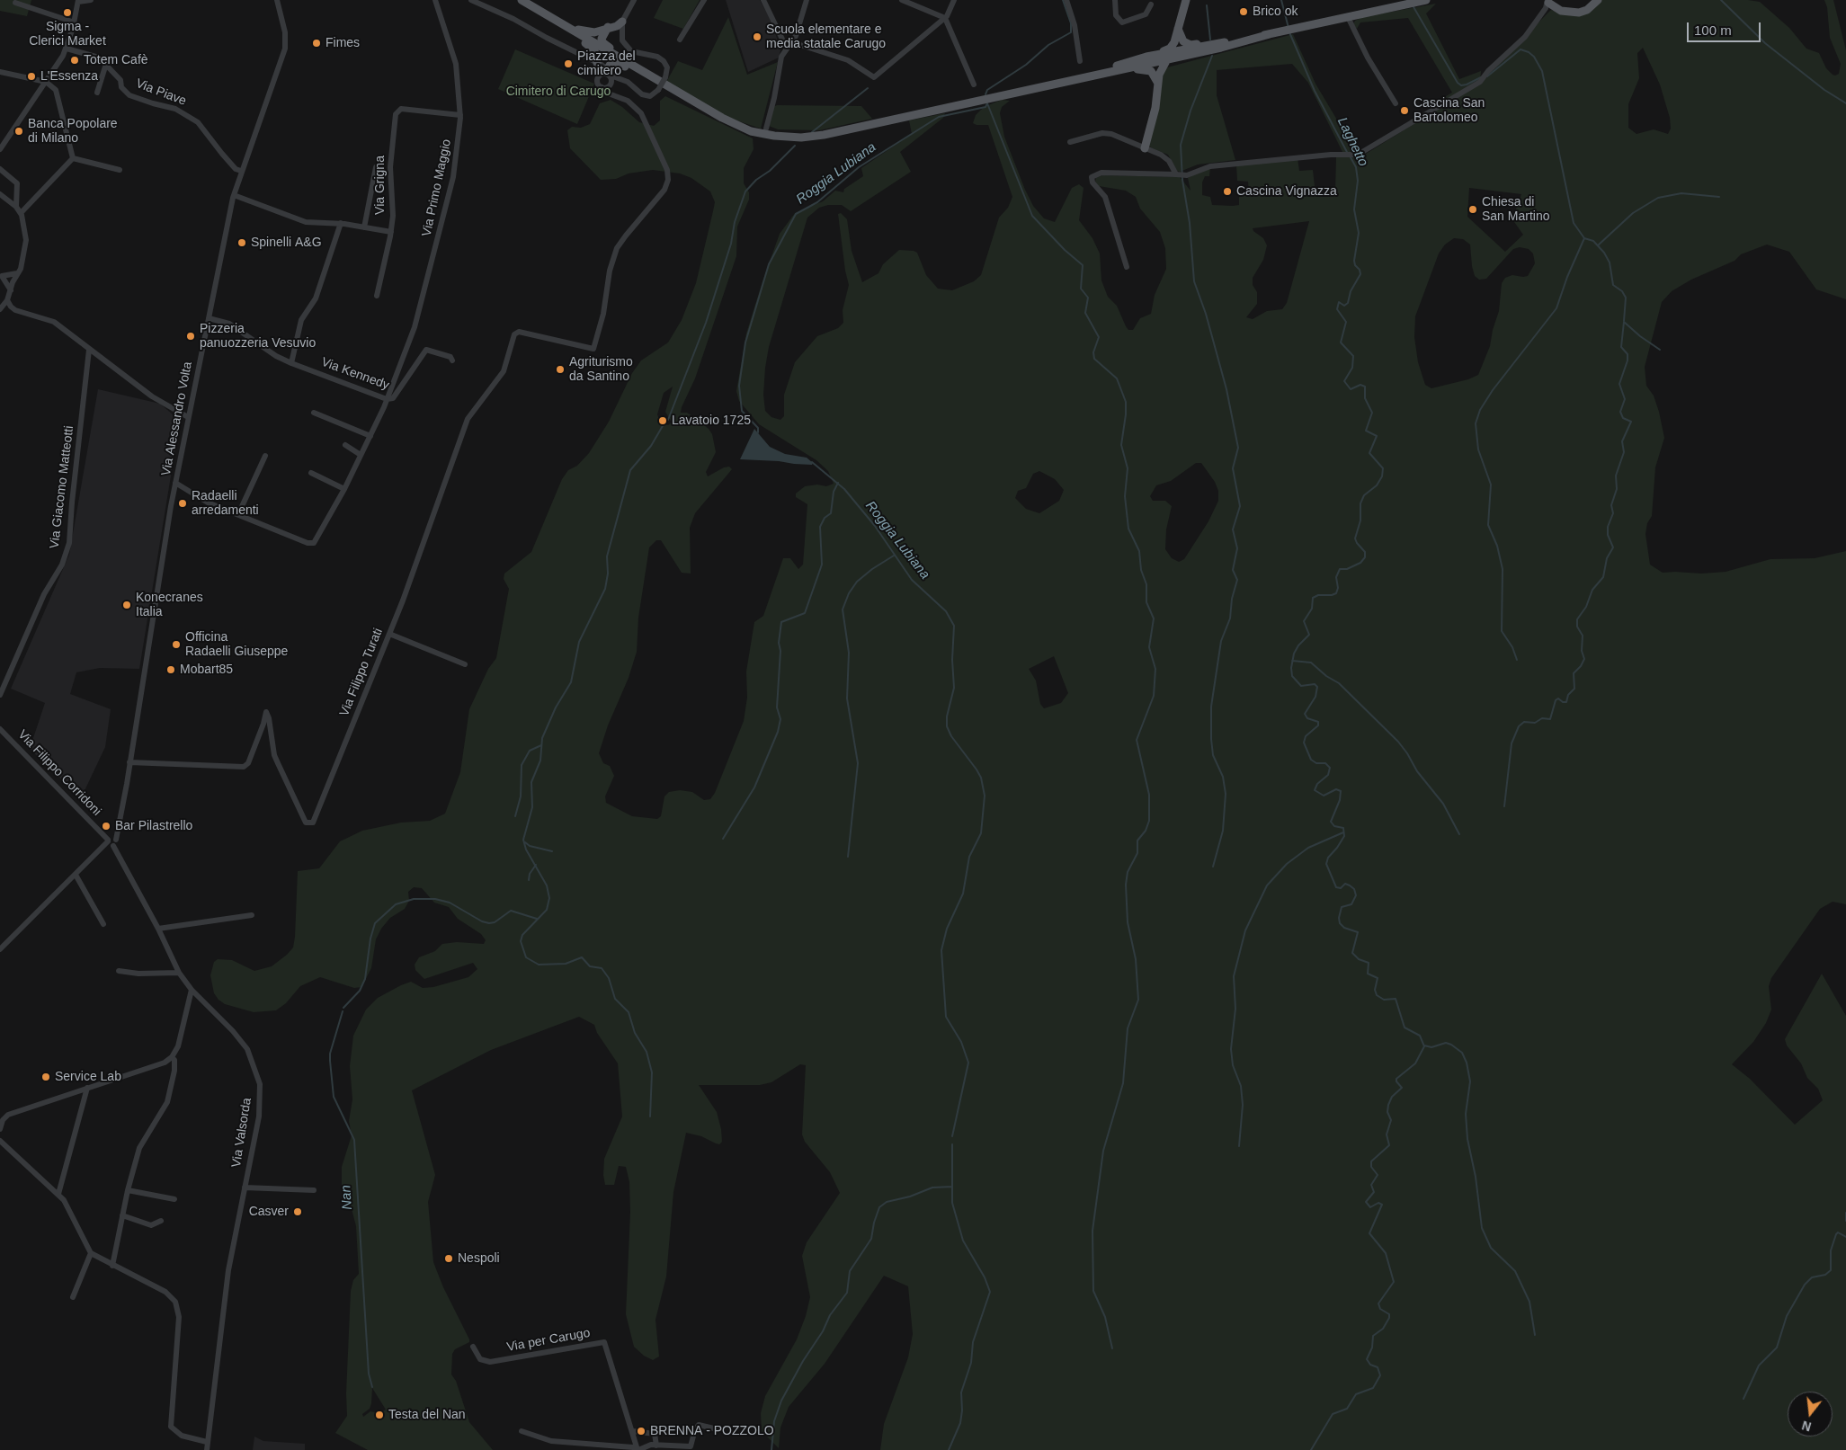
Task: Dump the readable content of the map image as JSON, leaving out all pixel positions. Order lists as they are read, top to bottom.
{
  "streets": {
    "street": [
      "Via Piave",
      "Via Grigna",
      "Via Primo Maggio",
      "Via Kennedy",
      "Via Alessandro Volta",
      "Via Giacomo Matteotti",
      "Via Filippo Turati",
      "Via Filippo Corridoni",
      "Via Valsorda",
      "Via per Carugo"
    ]
  },
  "crossings": [
    ["Via Piave", "Via Alessandro Volta"],
    ["Via Grigna", "Via Primo Maggio"],
    ["Via Primo Maggio", "Via Kennedy"],
    ["Via Kennedy", "Via Alessandro Volta"],
    ["Via Alessandro Volta", "Via Filippo Turati"],
    ["Via Alessandro Volta", "Via Filippo Corridoni"],
    ["Via Alessandro Volta", "Via Valsorda"],
    ["Via Filippo Corridoni", "Via Valsorda"]
  ],
  "water": ["Laghetto", "Roggia Lubiana", "Nan"],
  "parks": ["Cimitero di Carugo"],
  "places": [
    "Brico ok",
    "Sigma - Clerici Market",
    "Scuola elementare e media statale Carugo",
    "Fimes",
    "Totem Cafè",
    "Piazza del cimitero",
    "L'Essenza",
    "Cascina San Bartolomeo",
    "Banca Popolare di Milano",
    "Cascina Vignazza",
    "Chiesa di San Martino",
    "Spinelli A&G",
    "Pizzeria panuozzeria Vesuvio",
    "Agriturismo da Santino",
    "Lavatoio 1725",
    "Radaelli arredamenti",
    "Konecranes Italia",
    "Officina Radaelli Giuseppe",
    "Mobart85",
    "Bar Pilastrello",
    "Service Lab",
    "Casver",
    "Nespoli",
    "Testa del Nan",
    "BRENNA - POZZOLO"
  ],
  "scale_bar": "100 m",
  "north": "bottom"
}
